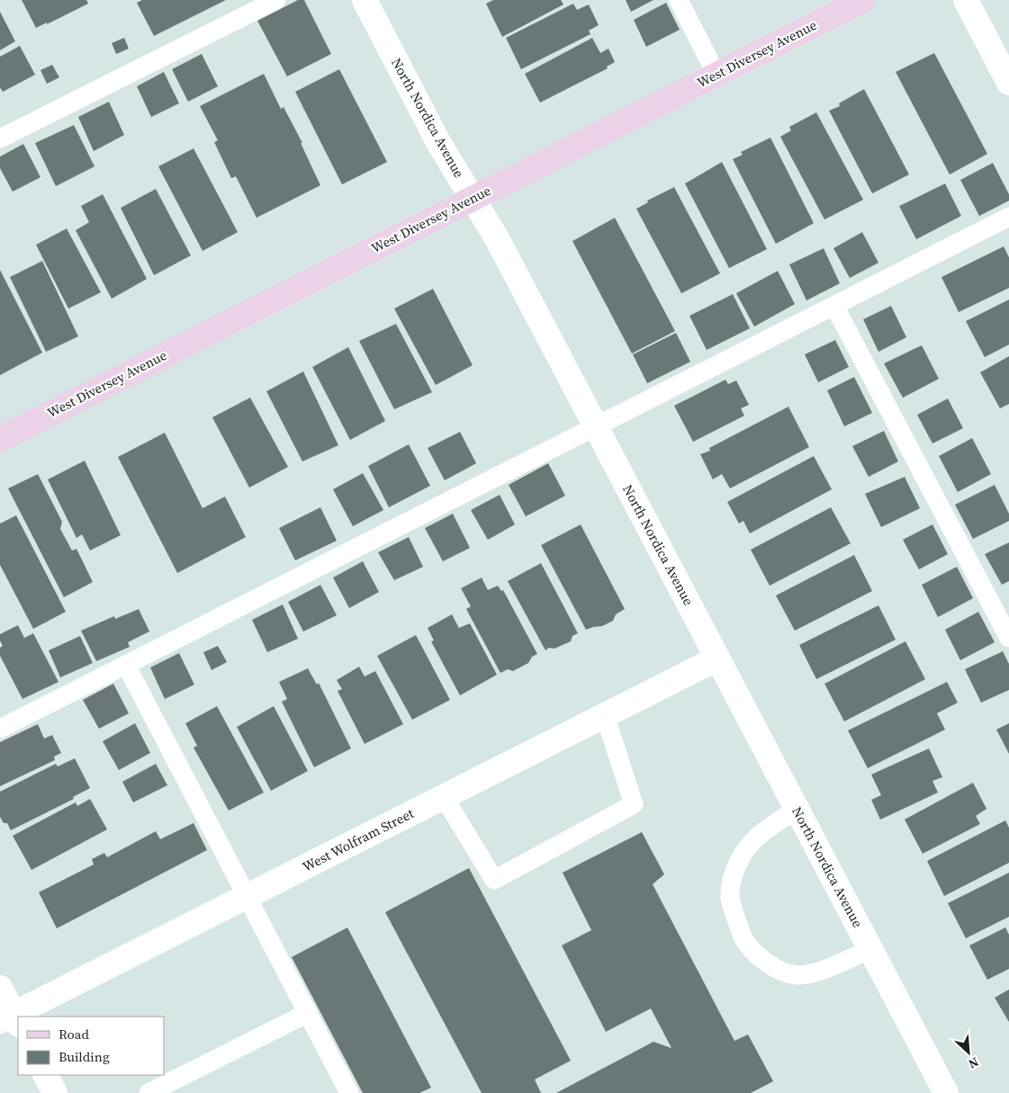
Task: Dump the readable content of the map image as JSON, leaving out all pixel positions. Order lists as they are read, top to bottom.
{
  "streets": {
    "main road": ["West Diversey Avenue"],
    "street": ["North Nordica Avenue", "West Wolfram Street"]
  },
  "crossings": [
    ["West Diversey Avenue", "North Nordica Avenue"],
    ["North Nordica Avenue", "West Wolfram Street"]
  ],
  "legend": ["Road", "Building"],
  "north": "bottom right"
}
